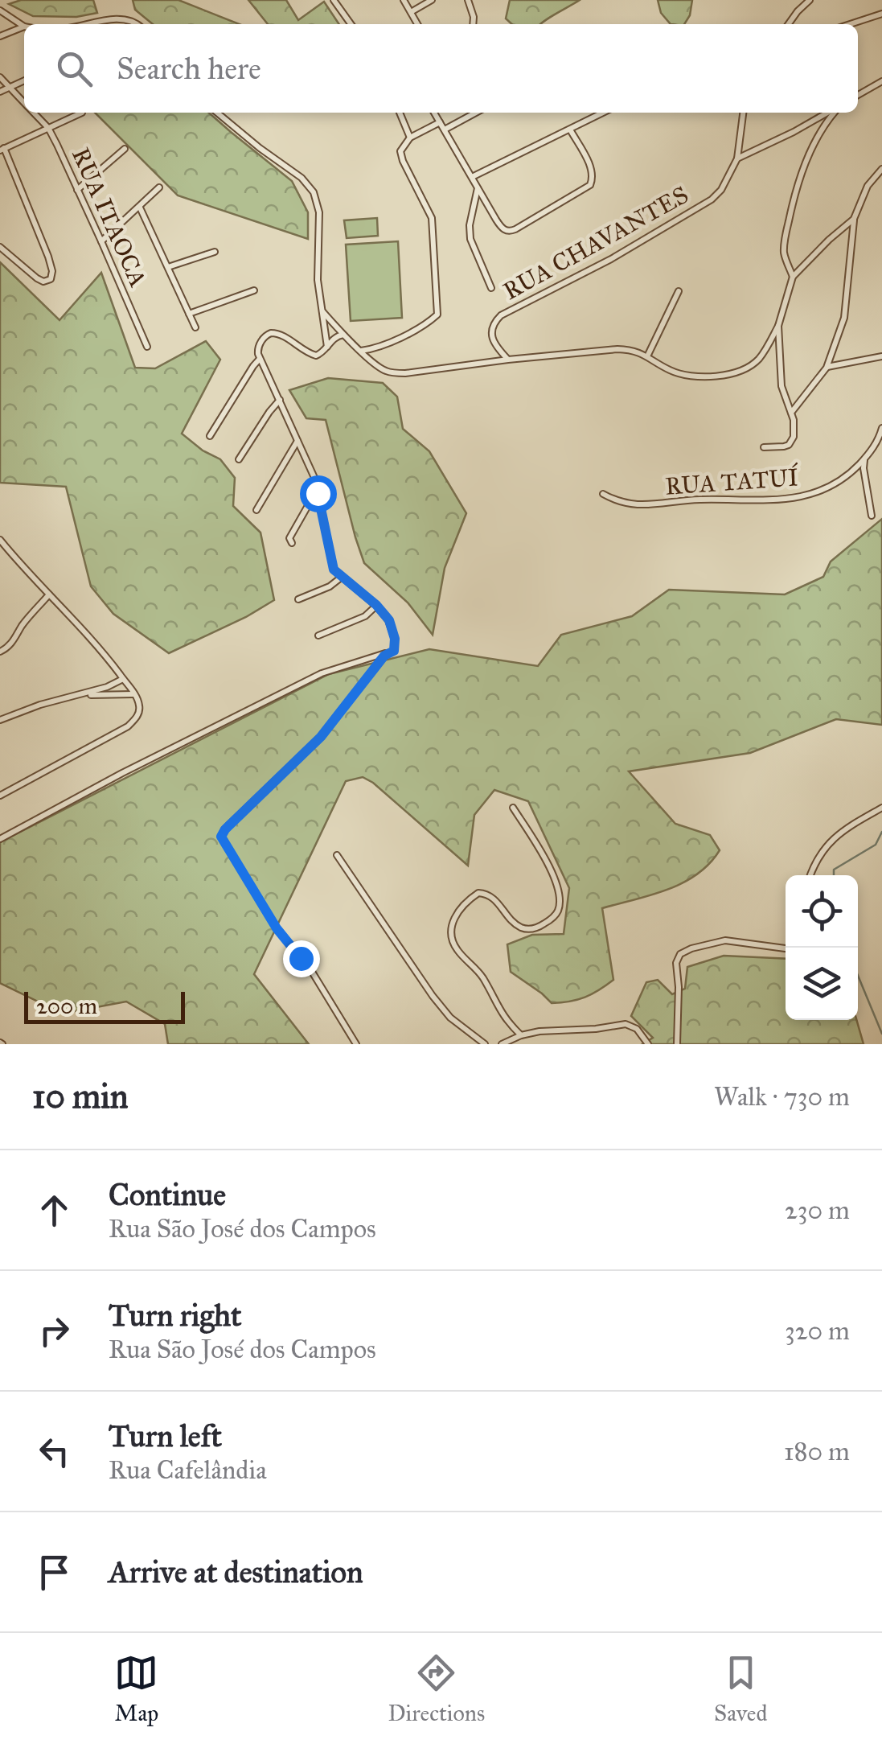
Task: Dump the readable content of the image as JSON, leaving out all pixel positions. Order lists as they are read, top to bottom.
{
  "streets": {
    "street": ["RUA ITAOCA", "RUA CHAVANTES", "RUA TATUÍ"]
  },
  "scale_bar": "200 m",
  "page": {
    "search": "Search here",
    "scale": "200 m",
    "heading": ["10 min", "Walk · 730 m"],
    "list": [
      ["Continue", "Rua São José dos Campos", "230 m"],
      ["Turn right", "Rua São José dos Campos", "320 m"],
      ["Turn left", "Rua Cafelândia", "180 m"],
      "Arrive at destination"
    ],
    "nav": ["Map", "Directions", "Saved"]
  }
}
